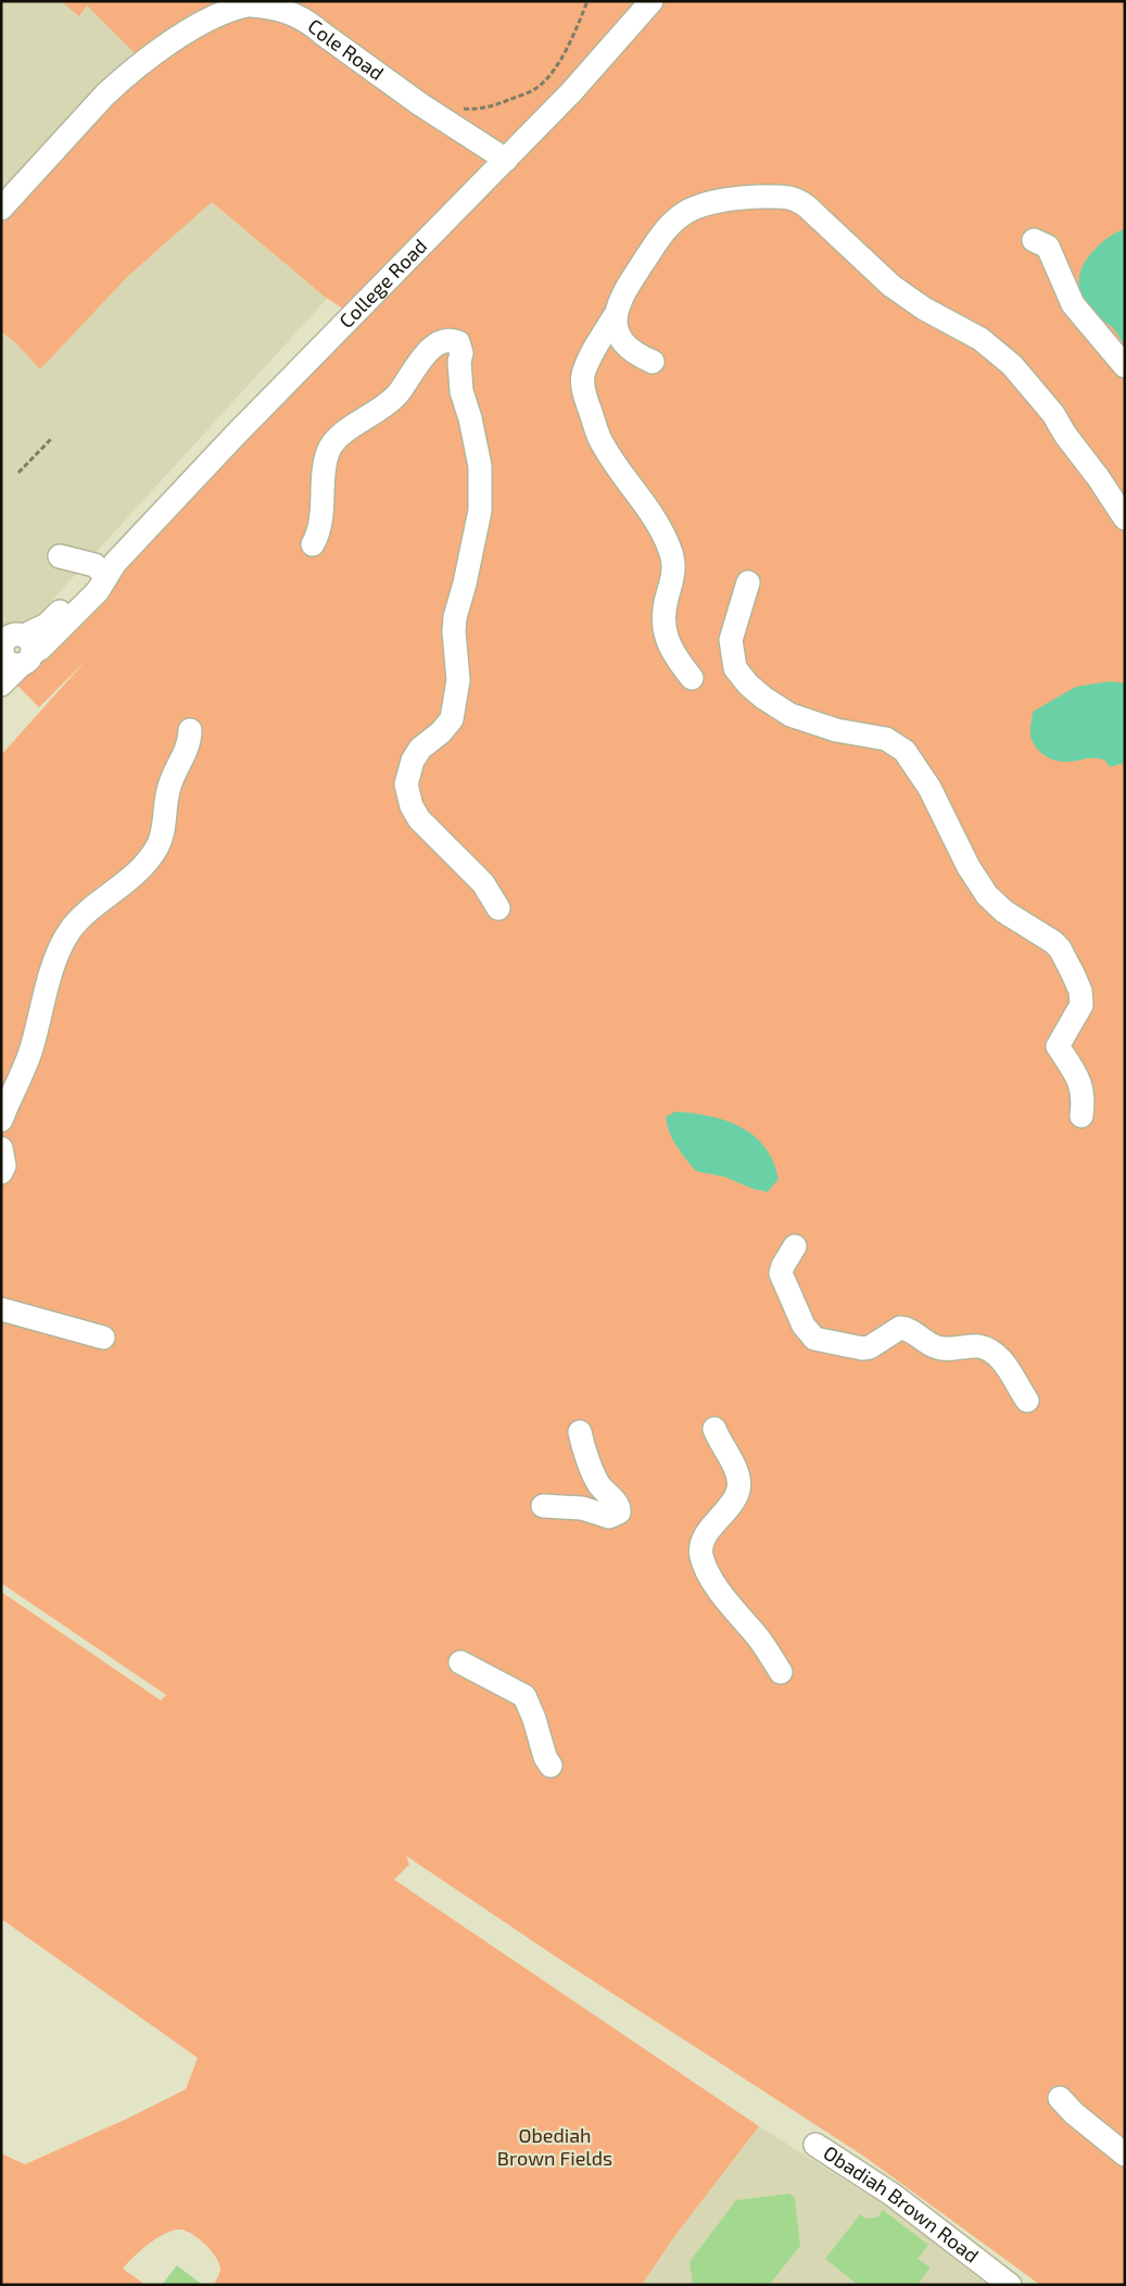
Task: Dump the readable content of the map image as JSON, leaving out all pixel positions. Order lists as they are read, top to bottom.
{
  "streets": {
    "street": ["Cole Road", "College Road", "Obadiah Brown Road"]
  },
  "crossings": [
    ["Cole Road", "College Road"]
  ],
  "parks": ["Obediah Brown Fields"]
}
